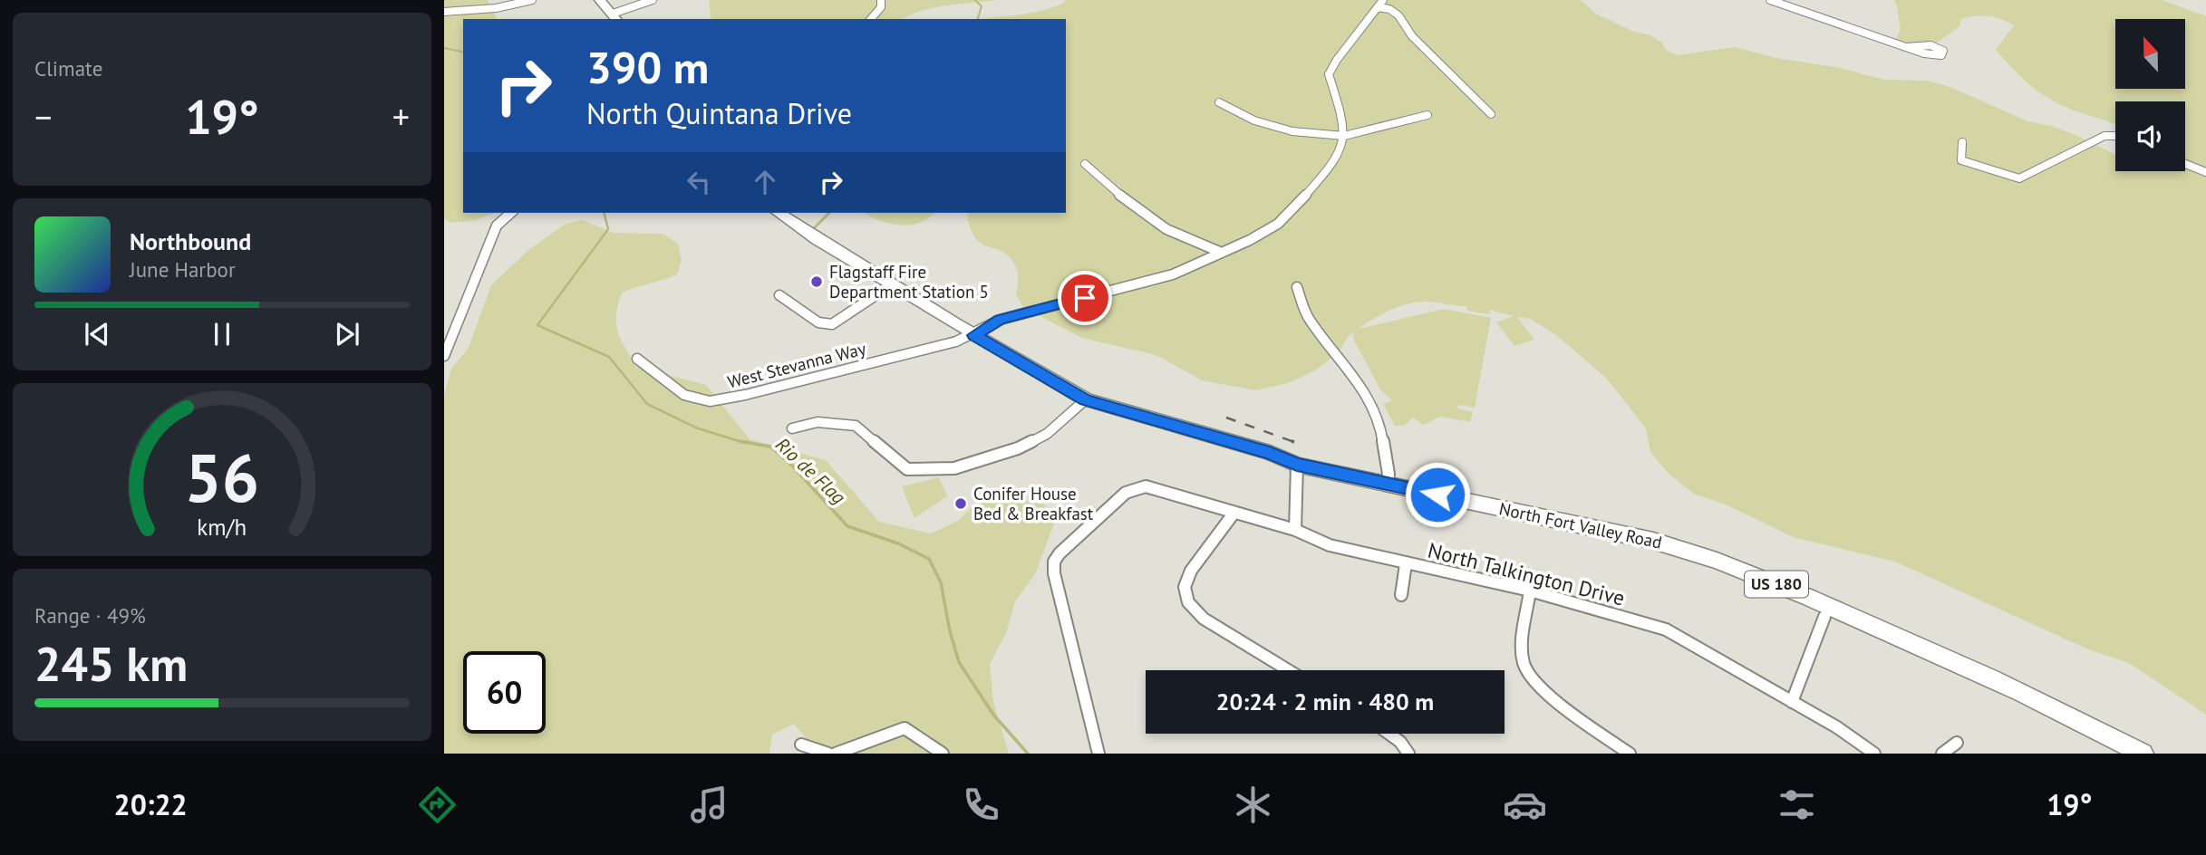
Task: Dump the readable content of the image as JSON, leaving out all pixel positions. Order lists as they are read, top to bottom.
{
  "streets": {
    "main road": ["North Fort Valley Road", "US 180"],
    "street": ["West Stevanna Way", "North Talkington Drive"]
  },
  "crossings": [
    ["West Stevanna Way", "North Fort Valley Road"]
  ],
  "water": ["Rio de Flag"],
  "places": ["Flagstaff Fire Department Station 5", "Conifer House Bed & Breakfast"],
  "north": "top",
  "page": {
    "tile": [
      "Climate",
      ["Range · 49%", "245 km"]
    ],
    "turn": ["390 m", "North Quintana Drive"],
    "heat": ["−", "19°", "+"],
    "song": ["Northbound", "June Harbor"],
    "limit": "60",
    "trip": "20:24 · 2 min · 480 m",
    "tabs": ["20:22", "19°"],
    "gauge": ["56", "km/h"]
  }
}
